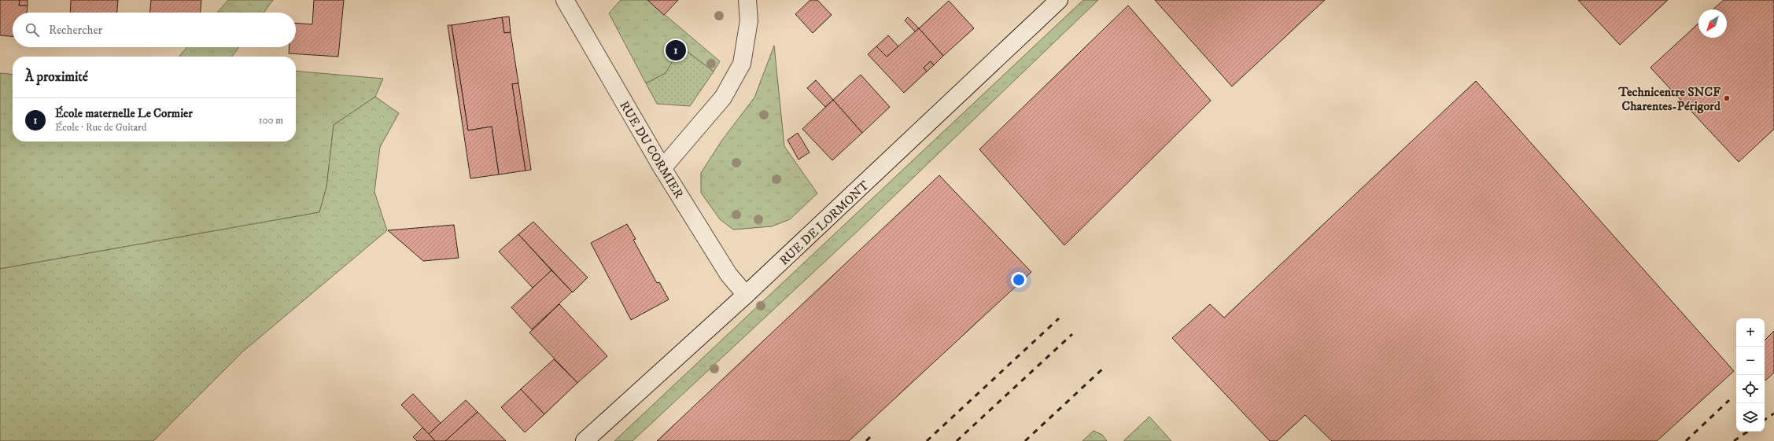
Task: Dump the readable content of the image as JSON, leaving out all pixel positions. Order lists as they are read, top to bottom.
{
  "streets": {
    "main road": ["RUE DU CORMIER", "RUE DE LORMONT"]
  },
  "crossings": [
    ["RUE DU CORMIER", "RUE DE LORMONT"]
  ],
  "places": ["Technicentre SNCF Charentes-Périgord"],
  "north": "bottom left",
  "page": {
    "search": "Rechercher",
    "pins": "1",
    "heading": "À proximité",
    "list": [
      {
        "mark": "1",
        "name": "École maternelle Le Cormier",
        "note": "École · Rue de Guitard",
        "value": "100 m"
      }
    ],
    "map_buttons": ["+", "−"]
  }
}
